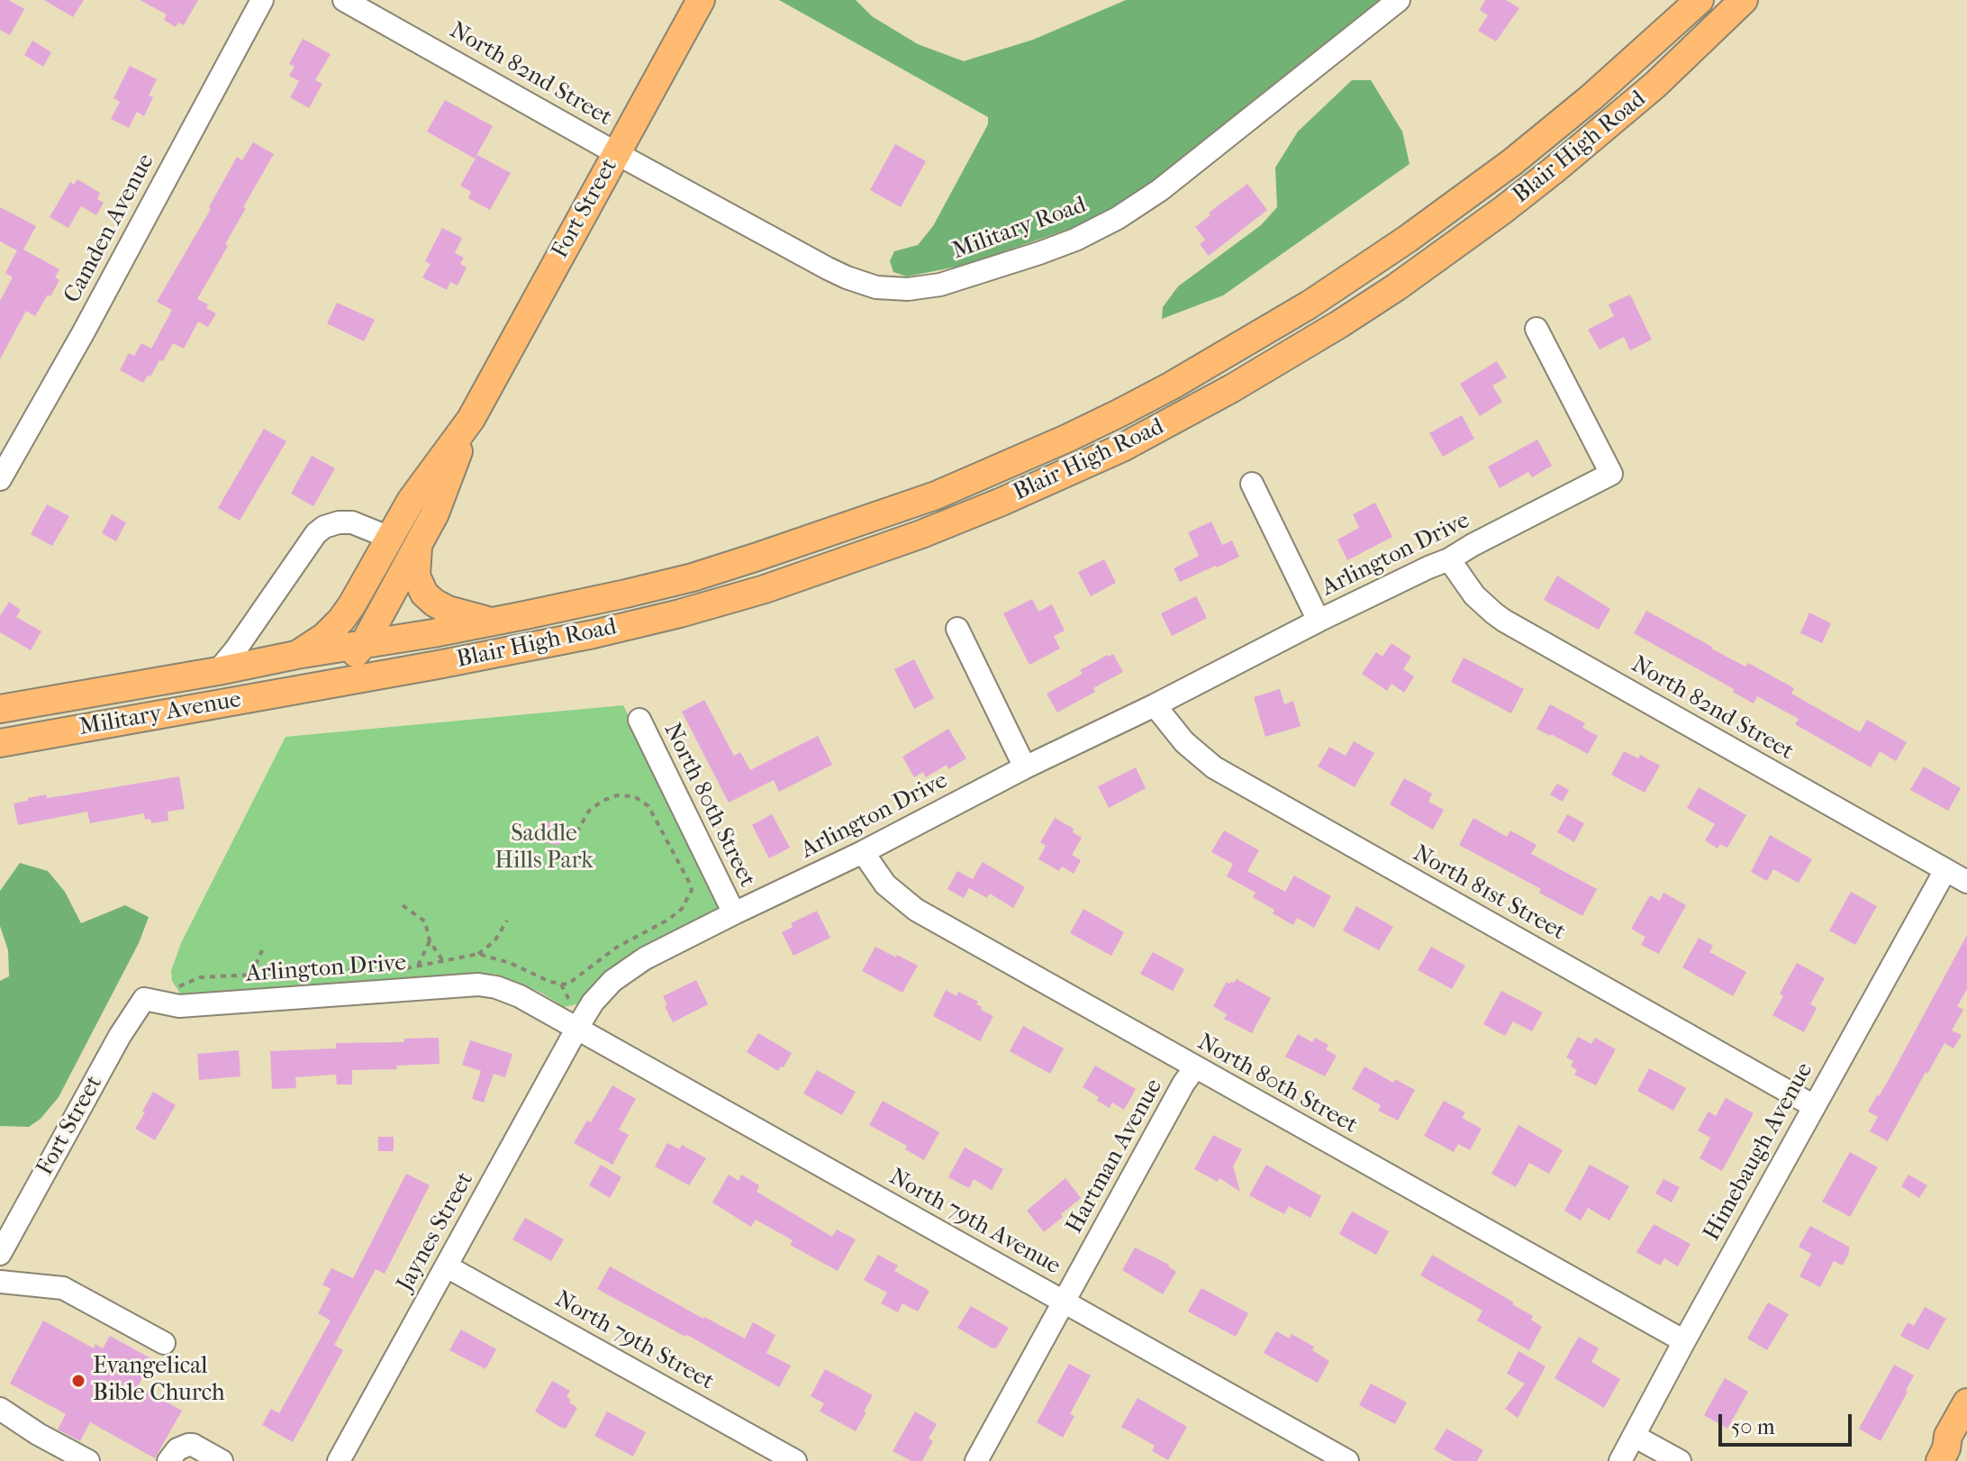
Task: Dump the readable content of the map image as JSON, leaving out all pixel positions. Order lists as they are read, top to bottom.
{
  "streets": {
    "main road": ["Blair High Road", "Fort Street", "Military Avenue"],
    "street": [
      "North 82nd Street",
      "Camden Avenue",
      "Military Road",
      "Arlington Drive",
      "North 80th Street",
      "North 81st Street",
      "Himebaugh Avenue",
      "Hartman Avenue",
      "North 79th Avenue",
      "Jaynes Street",
      "North 79th Street"
    ]
  },
  "crossings": [
    ["North 82nd Street", "Fort Street"],
    ["North 82nd Street", "Military Road"],
    ["North 82nd Street", "Arlington Drive"],
    ["North 82nd Street", "Himebaugh Avenue"],
    ["Blair High Road", "Fort Street"],
    ["Blair High Road", "Military Avenue"],
    ["Fort Street", "Military Road"],
    ["Fort Street", "Arlington Drive"],
    ["Fort Street", "Military Avenue"],
    ["Arlington Drive", "North 80th Street"],
    ["Arlington Drive", "North 81st Street"],
    ["Arlington Drive", "North 79th Avenue"],
    ["Arlington Drive", "Jaynes Street"],
    ["North 80th Street", "Himebaugh Avenue"],
    ["North 80th Street", "Hartman Avenue"],
    ["North 81st Street", "Himebaugh Avenue"],
    ["Hartman Avenue", "North 79th Avenue"],
    ["North 79th Avenue", "Jaynes Street"],
    ["Jaynes Street", "North 79th Street"]
  ],
  "parks": ["Saddle Hills Park"],
  "places": ["Evangelical Bible Church"],
  "scale_bar": "50 m"
}
